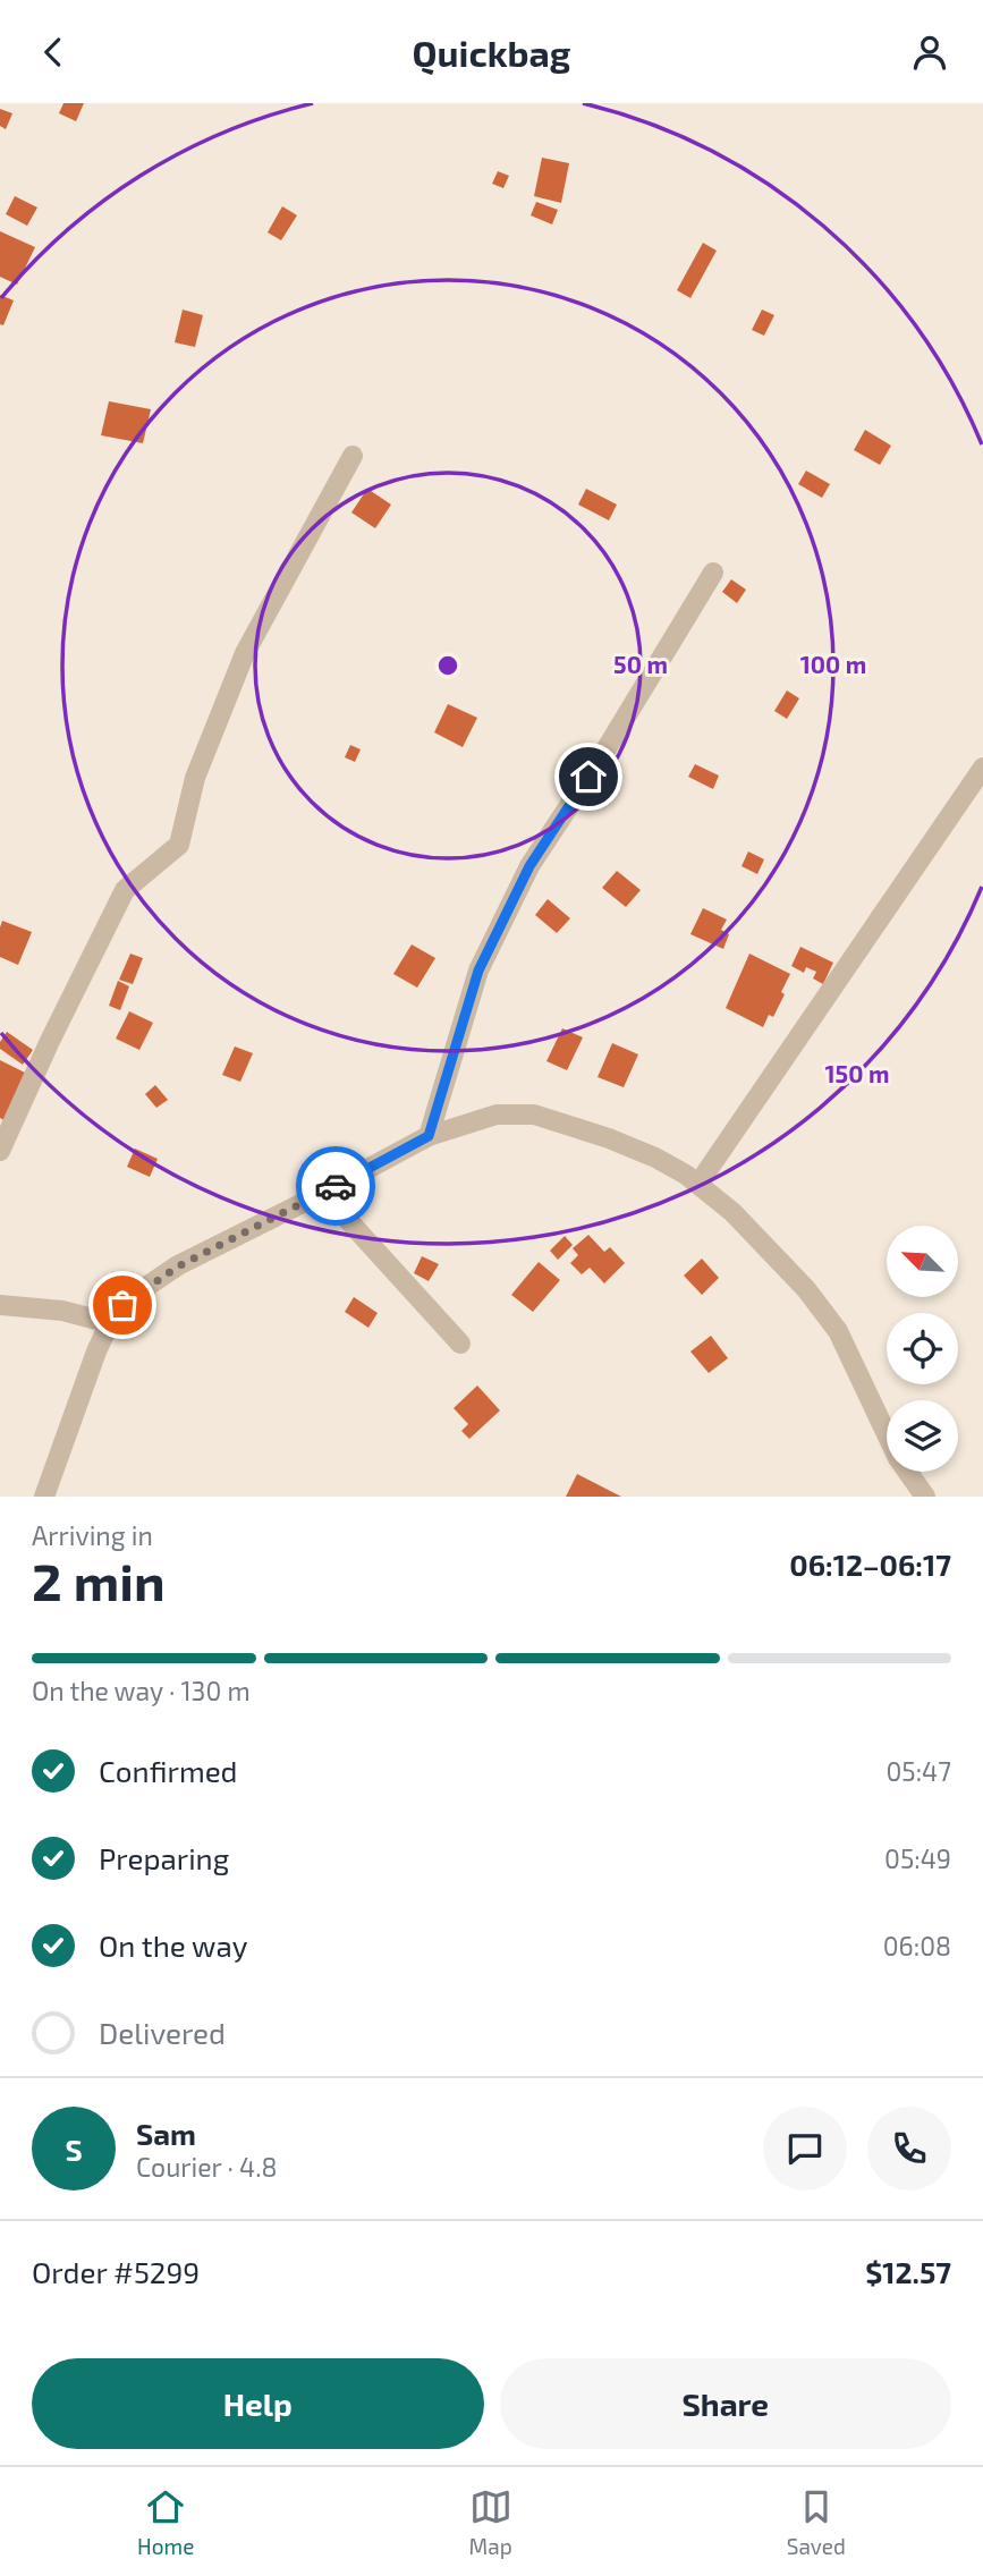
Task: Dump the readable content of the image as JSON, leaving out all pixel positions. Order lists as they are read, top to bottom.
{
  "north": "top left",
  "page": {
    "header": "Quickbag",
    "heading": ["2 min", "Arriving in", "06:12–06:17"],
    "panel": [
      "Sam",
      "Courier · 4.8",
      "Order #5299",
      "$12.57"
    ],
    "bar": "On the way · 130 m",
    "list": [
      ["Confirmed", "05:47"],
      ["Preparing", "05:49"],
      ["On the way", "06:08"],
      "Delivered"
    ],
    "round": "S",
    "buttons": ["Help", "Share"],
    "tabs": ["Home", "Map", "Saved"]
  },
  "rings": ["50 m", "100 m", "150 m"]
}
